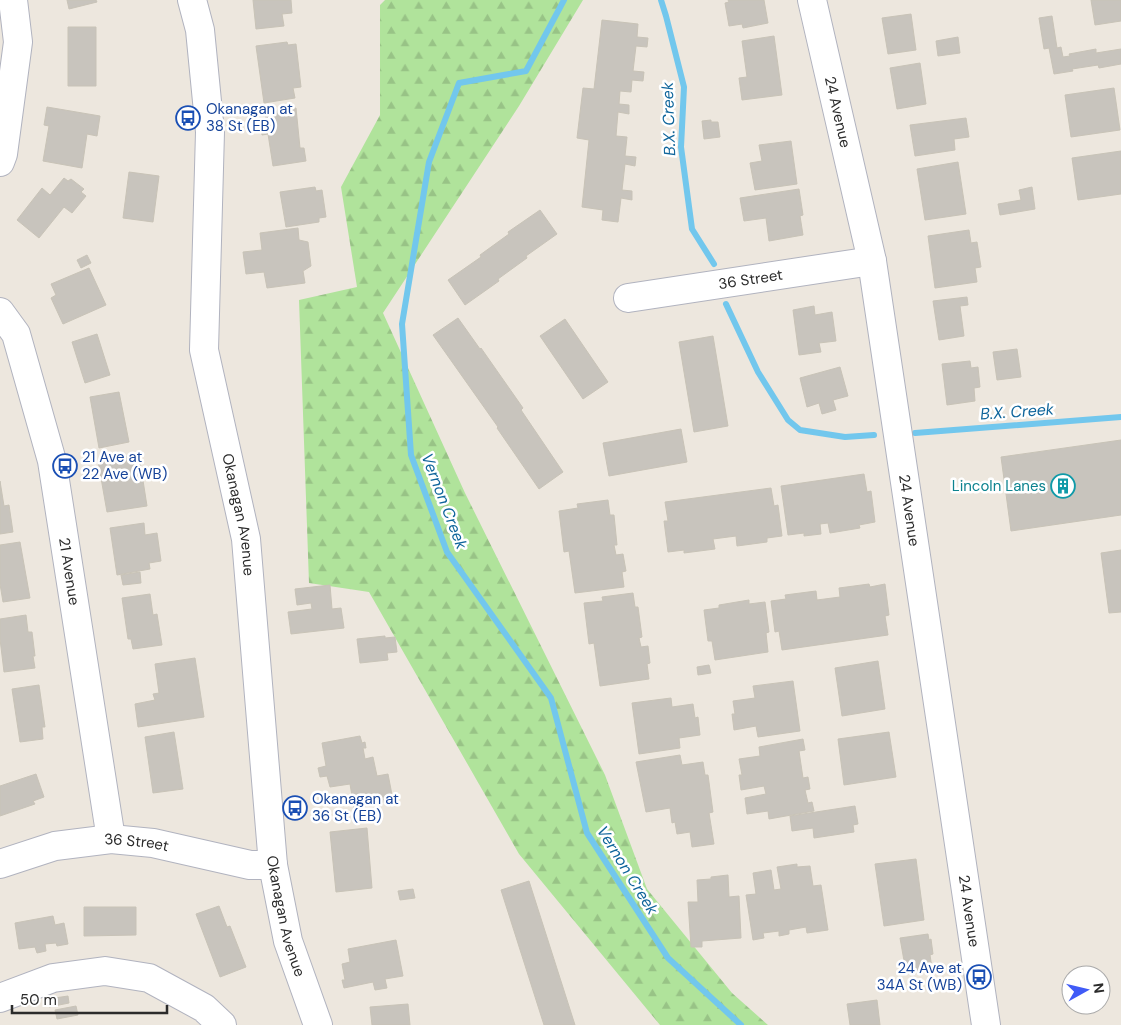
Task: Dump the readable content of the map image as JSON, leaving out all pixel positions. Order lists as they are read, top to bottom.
{
  "streets": {
    "street": [
      "24 Avenue",
      "36 Street",
      "Okanagan Avenue",
      "21 Avenue"
    ]
  },
  "crossings": [
    ["24 Avenue", "36 Street"],
    ["36 Street", "Okanagan Avenue"],
    ["36 Street", "21 Avenue"]
  ],
  "water": ["B.X. Creek", "Vernon Creek"],
  "places": {
    "bus stop": [
      "Okanagan at 38 St (EB)",
      "21 Ave at 22 Ave (WB)",
      "Okanagan at 36 St (EB)",
      "24 Ave at 34A St (WB)"
    ],
    "building": ["Lincoln Lanes"]
  },
  "scale_bar": "50 m",
  "north": "right"
}
